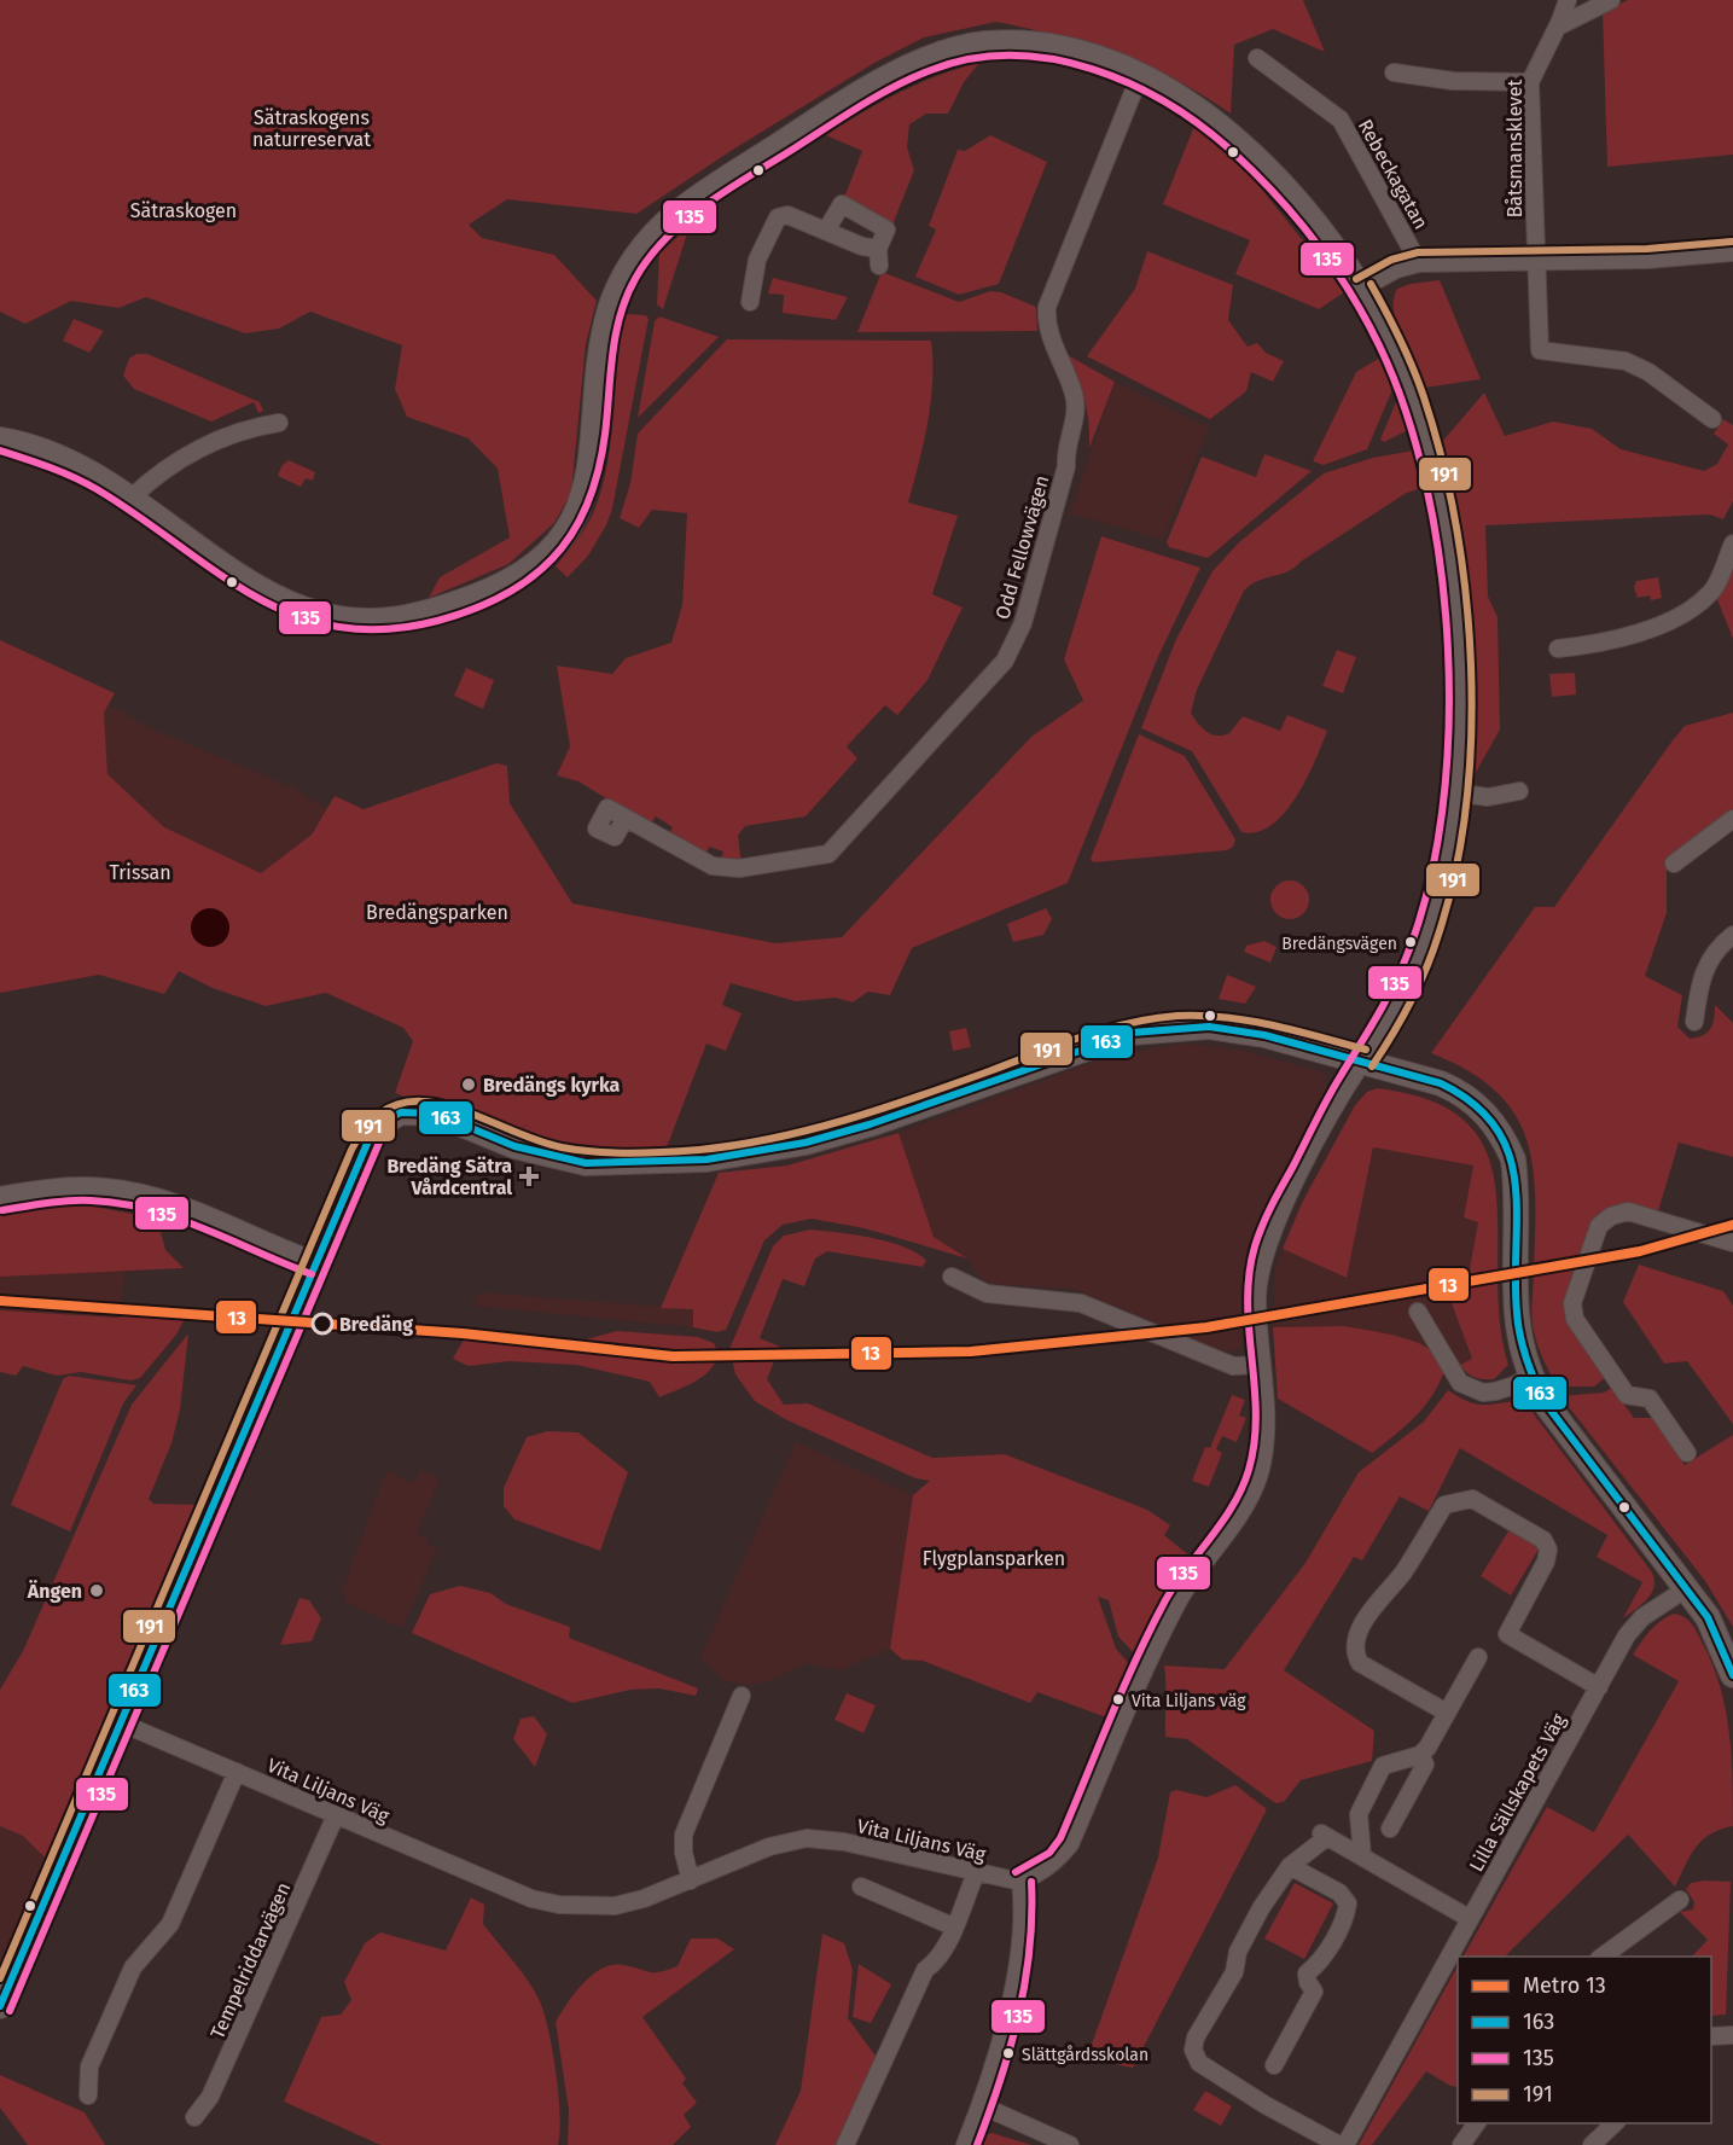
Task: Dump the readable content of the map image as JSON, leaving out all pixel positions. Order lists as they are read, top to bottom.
{
  "streets": {
    "street": [
      "Båtsmansklevet",
      "Rebeckagatan",
      "Odd Fellowvägen",
      "Vita Liljans Väg",
      "Lilla Sällskapets Väg",
      "Tempelriddarvägen"
    ]
  },
  "crossings": [
    ["Vita Liljans Väg", "Tempelriddarvägen"]
  ],
  "parks": [
    "Sätraskogens naturreservat",
    "Sätraskogen",
    "Trissan",
    "Bredängsparken",
    "Flygplansparken"
  ],
  "places": {
    "other": [
      "Bredängsvägen",
      "Bredängs kyrka",
      "Bredäng",
      "Ängen",
      "Vita Liljans väg",
      "Slättgårdsskolan"
    ],
    "health": ["Bredäng Sätra Vårdcentral"]
  },
  "lines": [
    "transit line 135",
    "transit line 191",
    "transit line 163",
    "metro line 13"
  ],
  "legend": [
    "Metro 13",
    "163",
    "135",
    "191"
  ]
}
